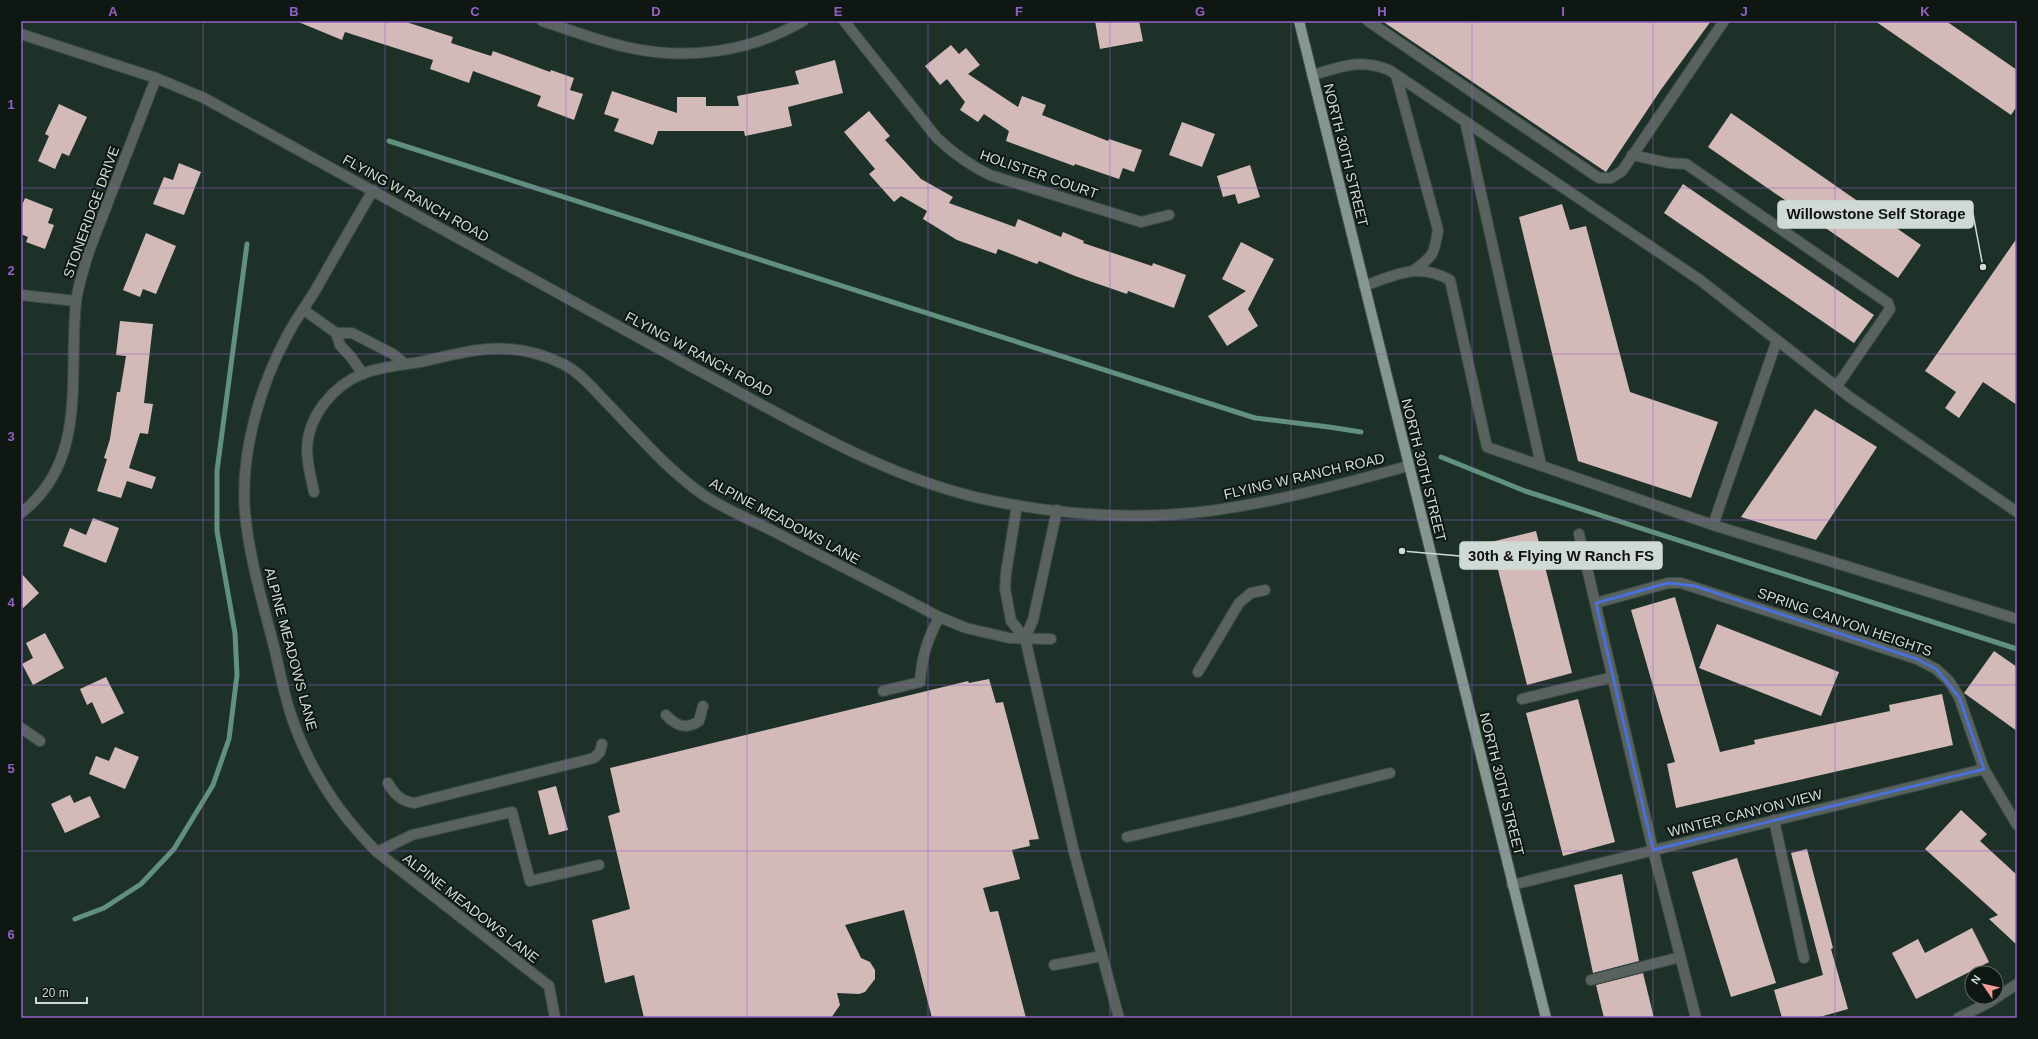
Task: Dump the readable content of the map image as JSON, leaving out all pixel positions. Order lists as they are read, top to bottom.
{
  "streets": {
    "main road": ["NORTH 30TH STREET"],
    "street": [
      "HOLISTER COURT",
      "FLYING W RANCH ROAD",
      "STONERIDGE DRIVE",
      "ALPINE MEADOWS LANE",
      "SPRING CANYON HEIGHTS",
      "WINTER CANYON VIEW"
    ]
  },
  "crossings": [
    ["NORTH 30TH STREET", "FLYING W RANCH ROAD"],
    ["NORTH 30TH STREET", "WINTER CANYON VIEW"],
    ["FLYING W RANCH ROAD", "STONERIDGE DRIVE"],
    ["FLYING W RANCH ROAD", "ALPINE MEADOWS LANE"],
    ["SPRING CANYON HEIGHTS", "WINTER CANYON VIEW"]
  ],
  "places": ["Willowstone Self Storage", "30th & Flying W Ranch FS"],
  "scale_bar": "20 m",
  "north": "top left",
  "grid": {
    "columns": [
      "A",
      "B",
      "C",
      "D",
      "E",
      "F",
      "G",
      "H",
      "I",
      "J",
      "K"
    ],
    "rows": [
      "1",
      "2",
      "3",
      "4",
      "5",
      "6"
    ]
  }
}
